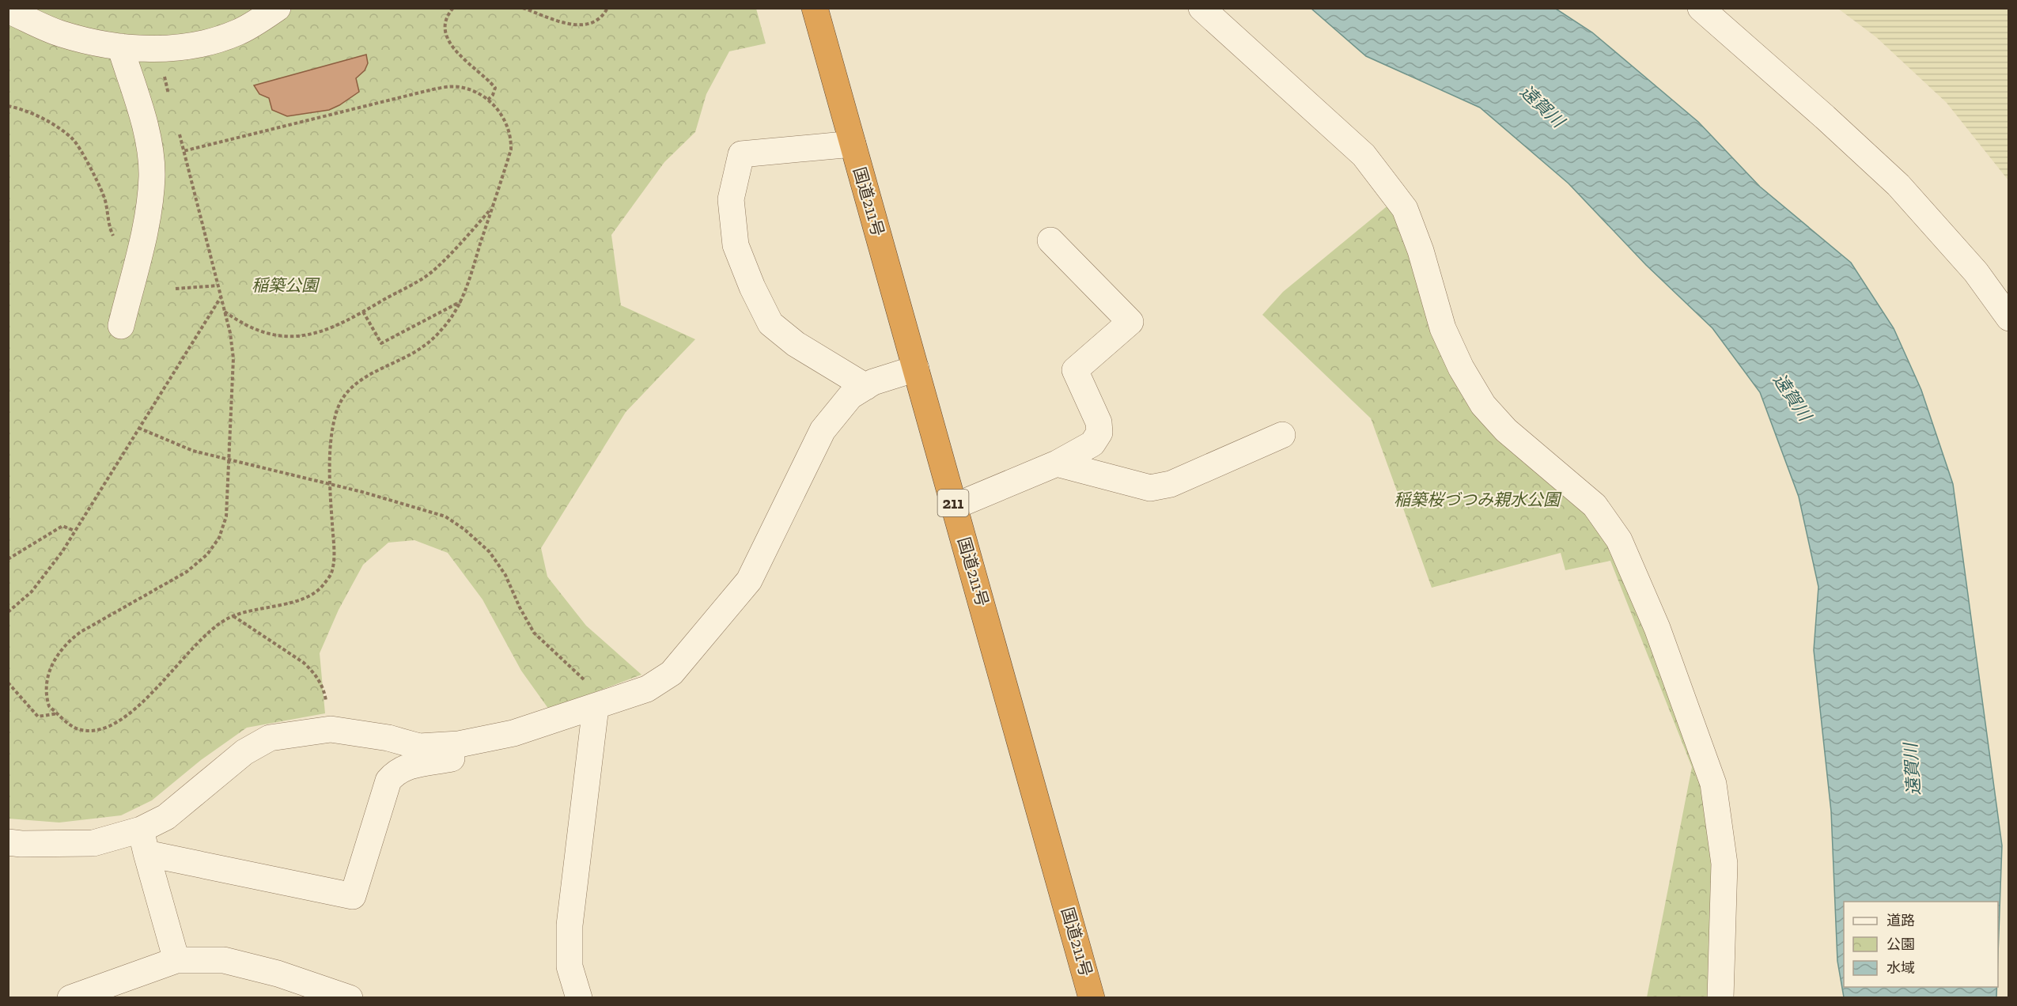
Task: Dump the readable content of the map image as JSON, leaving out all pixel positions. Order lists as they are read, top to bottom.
{
  "streets": {
    "highway": ["国道211号", "211"]
  },
  "water": ["遠賀川"],
  "parks": ["稲築公園", "稲築桜づつみ親水公園"],
  "legend": ["道路", "公園", "水域"]
}
